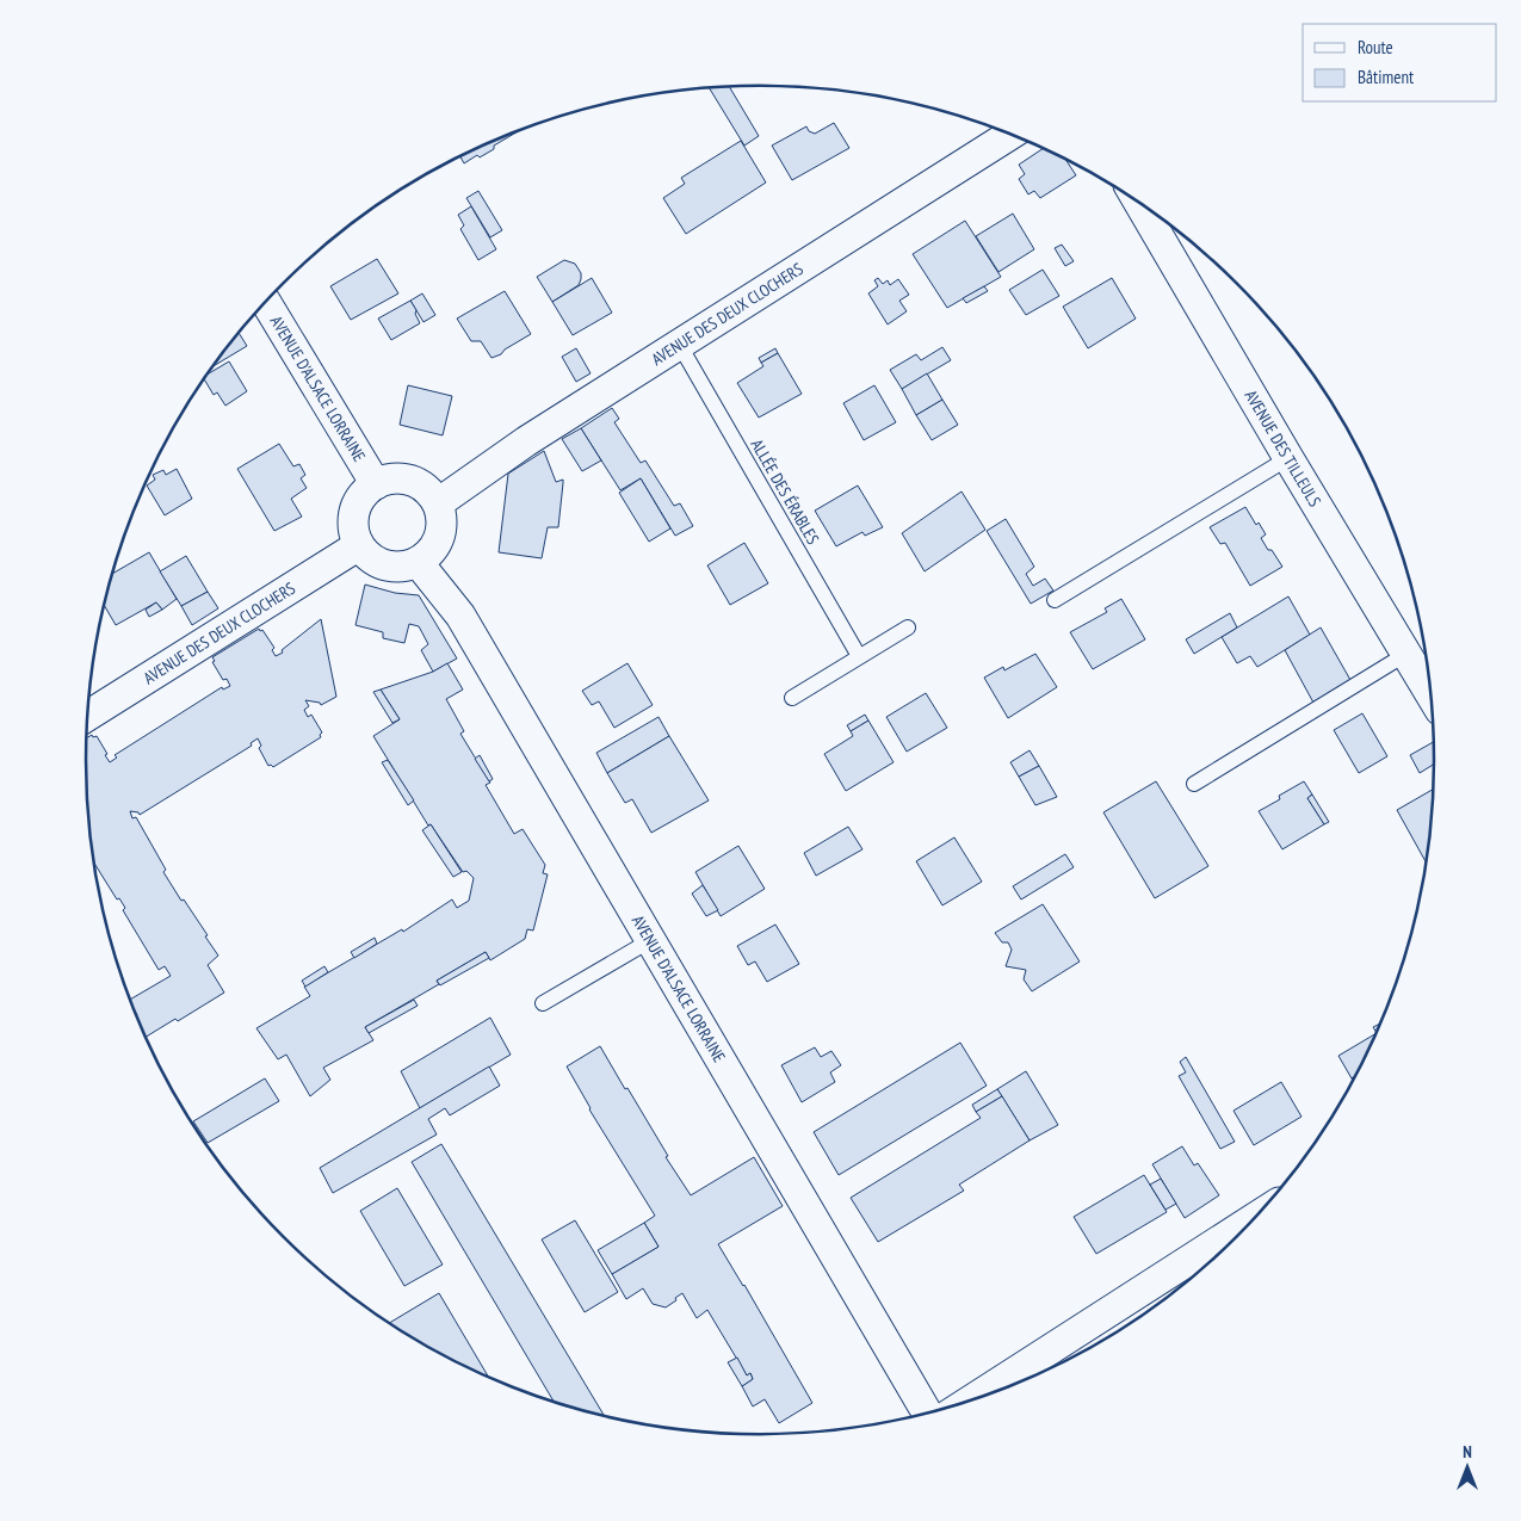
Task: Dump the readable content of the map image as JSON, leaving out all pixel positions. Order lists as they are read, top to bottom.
{
  "streets": {
    "street": ["AVENUE DES DEUX CLOCHERS", "AVENUE D'ALSACE LORRAINE", "AVENUE DES TILLEULS"],
    "lane": ["ALLÉE DES ÉRABLES"]
  },
  "crossings": [
    ["AVENUE DES DEUX CLOCHERS", "AVENUE D'ALSACE LORRAINE"],
    ["AVENUE DES DEUX CLOCHERS", "ALLÉE DES ÉRABLES"]
  ],
  "legend": ["Route", "Bâtiment"],
  "north": "top"
}
